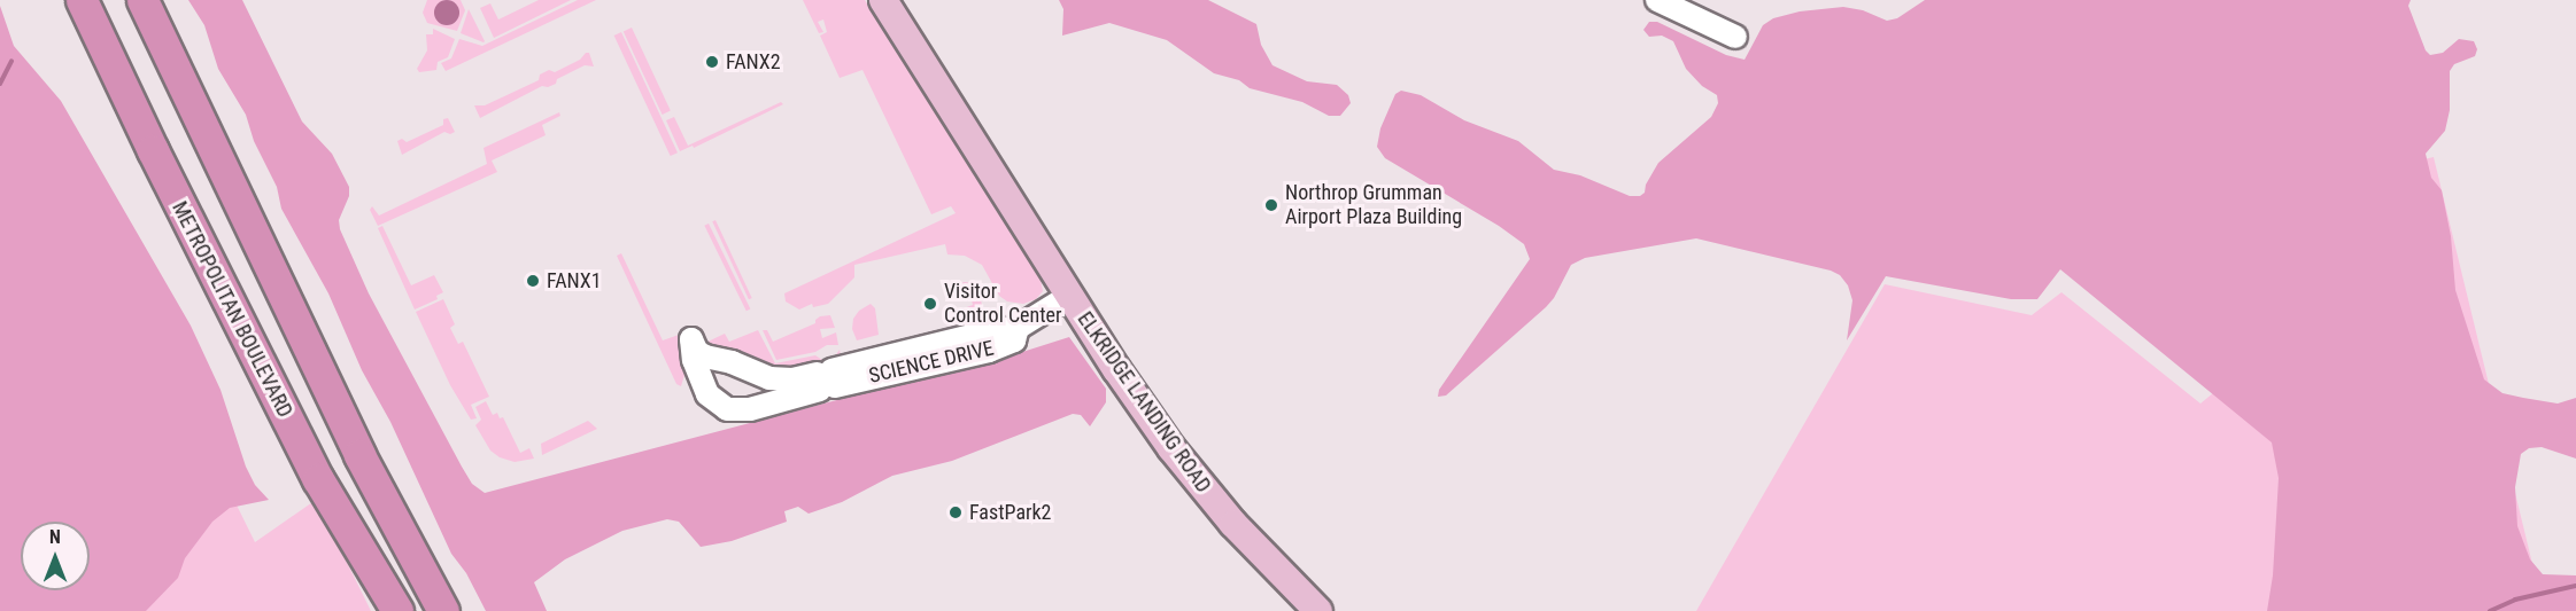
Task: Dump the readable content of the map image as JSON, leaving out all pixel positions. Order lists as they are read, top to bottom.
{
  "streets": {
    "highway": ["METROPOLITAN BOULEVARD"],
    "main road": ["ELKRIDGE LANDING ROAD"],
    "street": ["SCIENCE DRIVE"]
  },
  "crossings": [
    ["SCIENCE DRIVE", "ELKRIDGE LANDING ROAD"]
  ],
  "places": [
    "FANX2",
    "Northrop Grumman Airport Plaza Building",
    "FANX1",
    "Visitor Control Center",
    "FastPark2"
  ],
  "north": "top"
}
